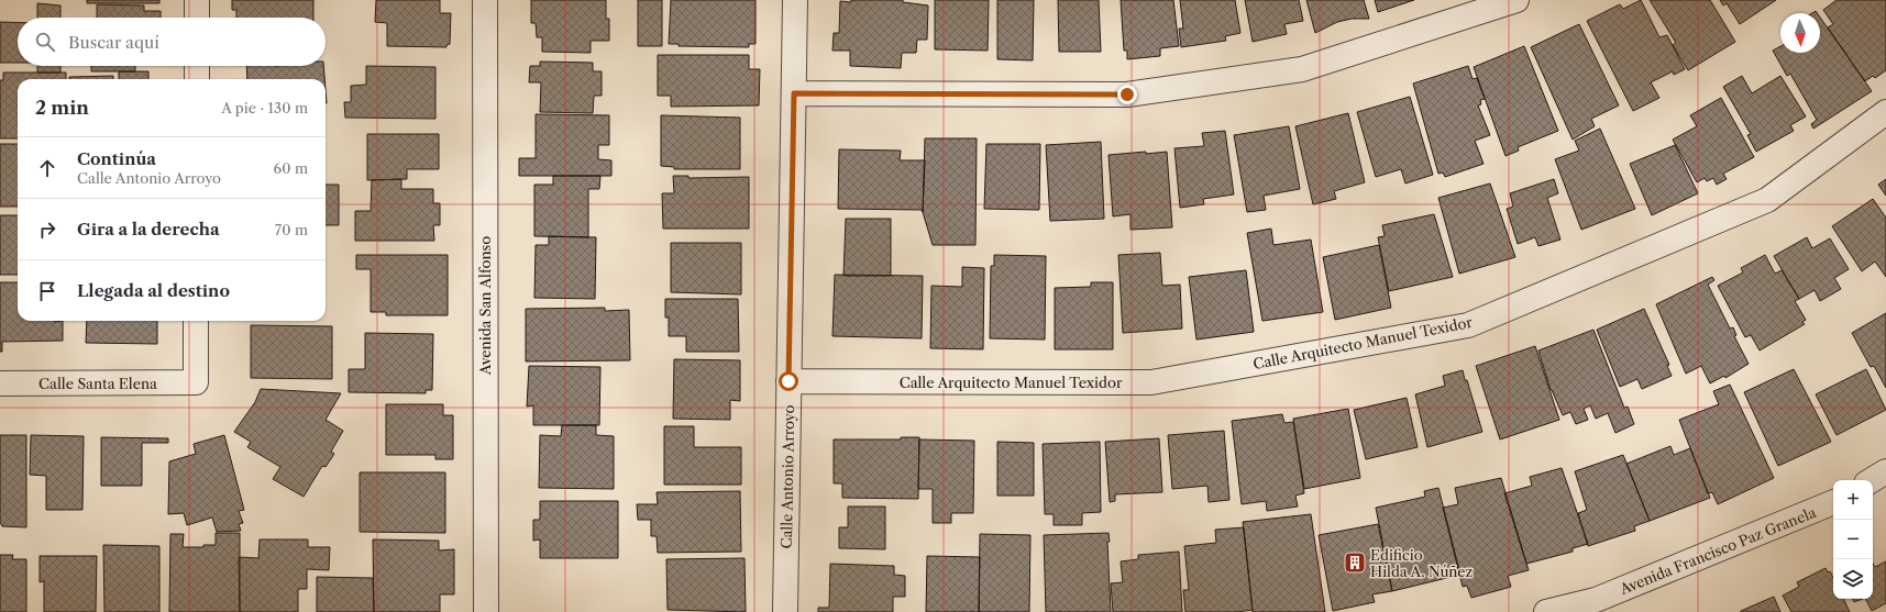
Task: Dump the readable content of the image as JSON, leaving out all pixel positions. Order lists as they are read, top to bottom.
{
  "streets": {
    "street": [
      "Avenida San Alfonso",
      "Calle Arquitecto Manuel Texidor",
      "Calle Santa Elena",
      "Calle Antonio Arroyo",
      "Avenida Francisco Paz Granela"
    ]
  },
  "crossings": [
    ["Calle Arquitecto Manuel Texidor", "Calle Antonio Arroyo"]
  ],
  "places": {
    "building": ["Edificio Hilda A. Núñez"]
  },
  "north": "bottom",
  "page": {
    "search": "Buscar aquí",
    "heading": ["2 min", "A pie · 130 m"],
    "list": [
      ["Continúa", "Calle Antonio Arroyo", "60 m"],
      ["Gira a la derecha", "70 m"],
      "Llegada al destino"
    ],
    "map_buttons": ["+", "−"]
  }
}
